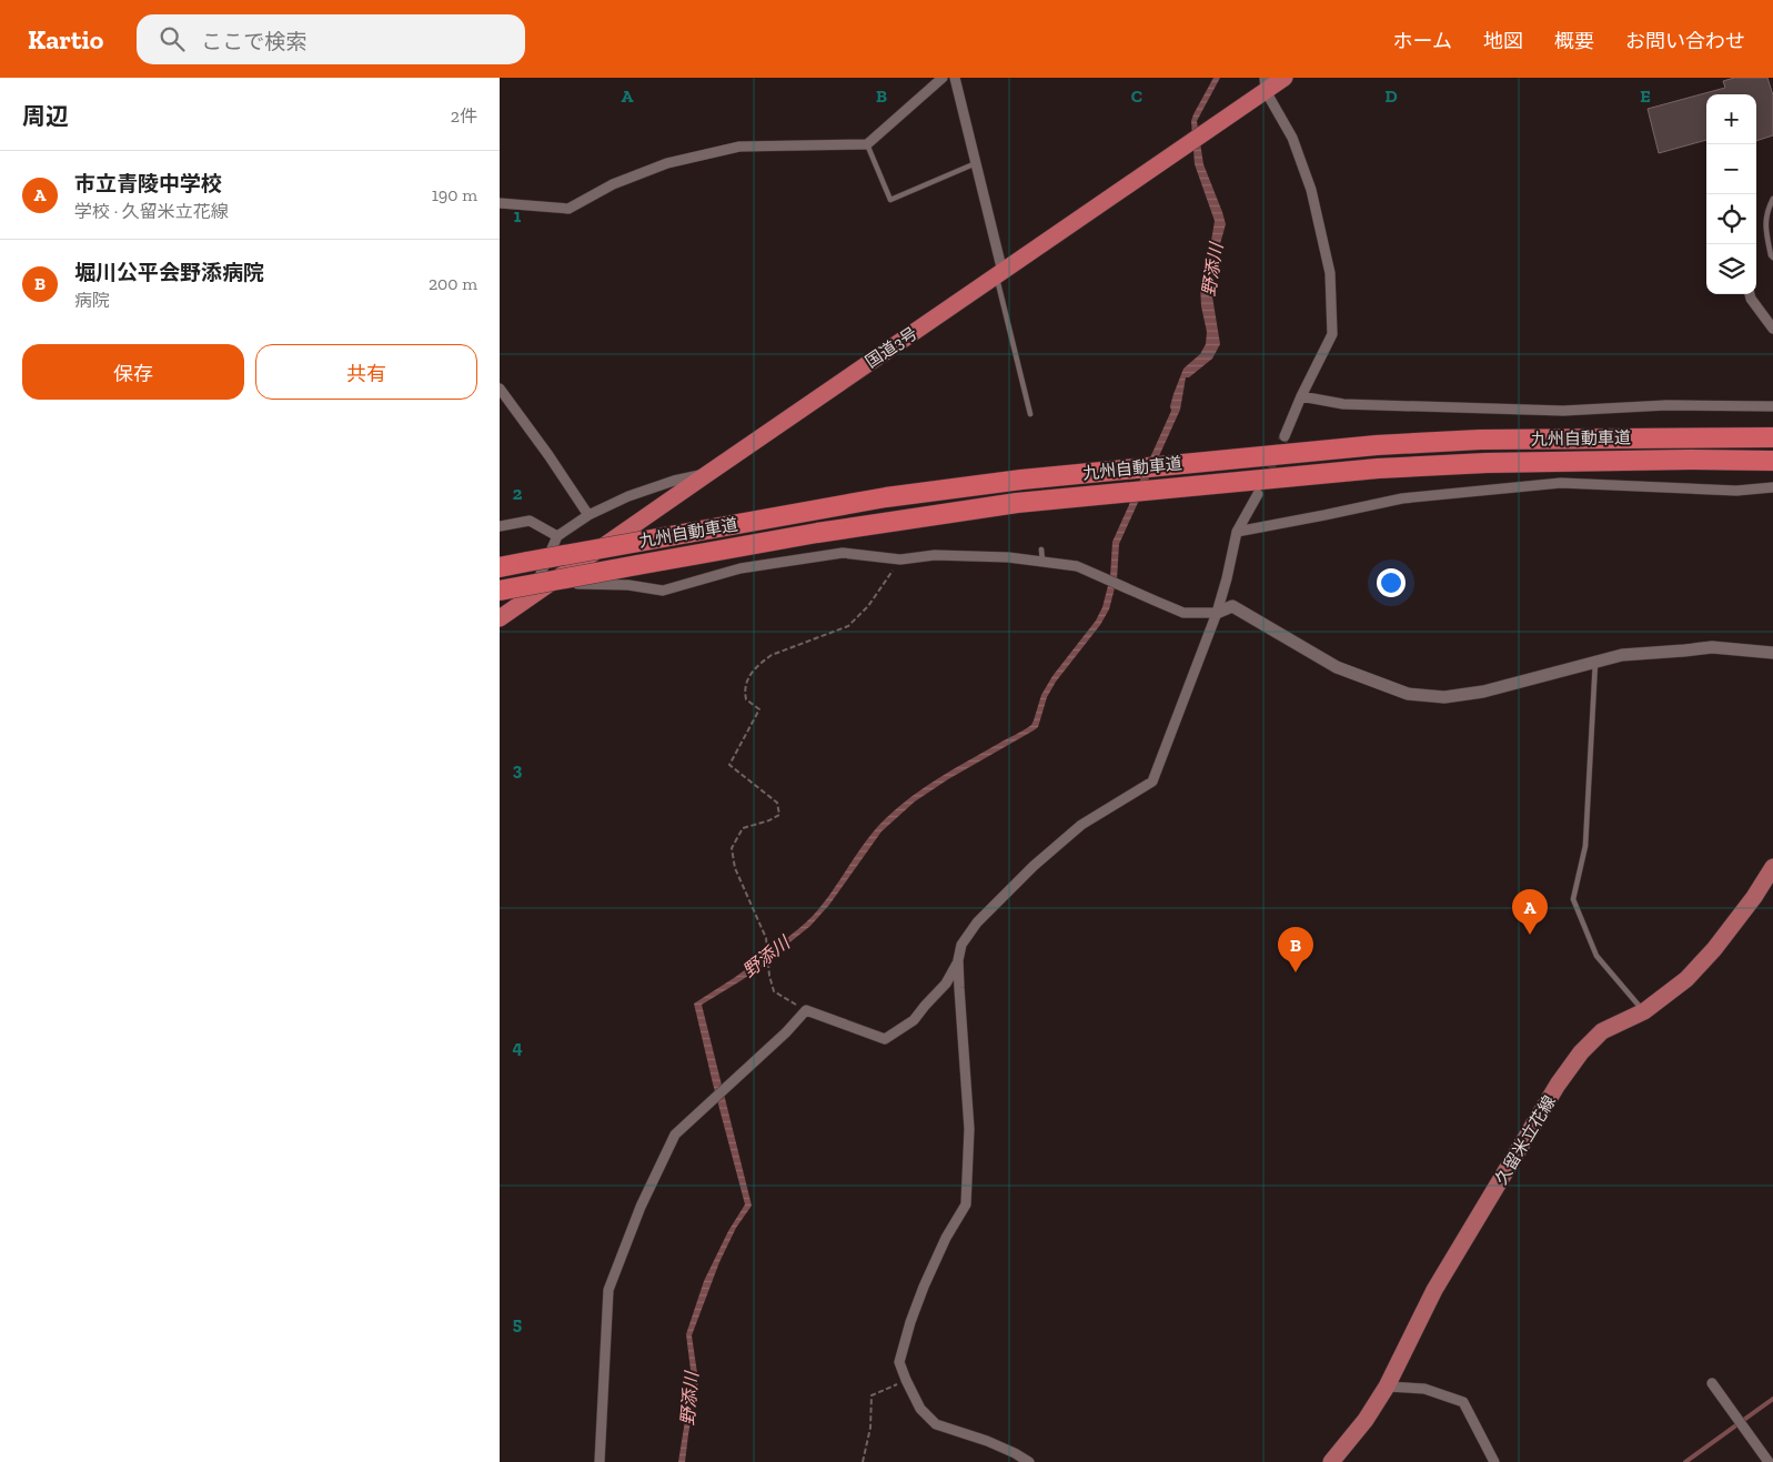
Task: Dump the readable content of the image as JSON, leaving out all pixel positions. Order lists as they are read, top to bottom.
{
  "streets": {
    "highway": ["国道3号", "九州自動車道"],
    "main road": ["久留米立花線"]
  },
  "water": ["野添川"],
  "page": {
    "header": "Kartio",
    "search": "ここで検索",
    "nav": [
      "ホーム",
      "地図",
      "概要",
      "お問い合わせ"
    ],
    "heading": ["周辺", "2件"],
    "map_buttons": ["+", "−"],
    "list": [
      {
        "mark": "A",
        "name": "市立青陵中学校",
        "note": "学校 · 久留米立花線",
        "value": "190 m"
      },
      {
        "mark": "B",
        "name": "堀川公平会野添病院",
        "note": "病院",
        "value": "200 m"
      }
    ],
    "buttons": ["保存", "共有"],
    "pins": ["A", "B"]
  },
  "grid": {
    "columns": [
      "A",
      "B",
      "C",
      "D",
      "E"
    ],
    "rows": [
      "1",
      "2",
      "3",
      "4",
      "5"
    ]
  }
}
